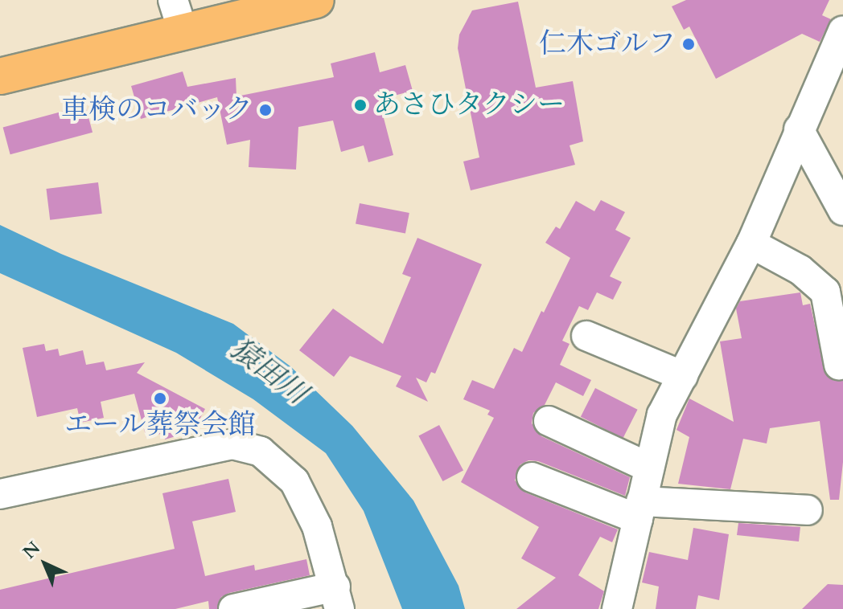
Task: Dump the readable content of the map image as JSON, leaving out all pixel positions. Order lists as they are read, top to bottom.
{
  "water": ["猿田川"],
  "places": [
    "仁木ゴルフ",
    "あさひタクシー",
    "車検のコバック",
    "エール葬祭会館"
  ],
  "north": "top left"
}
